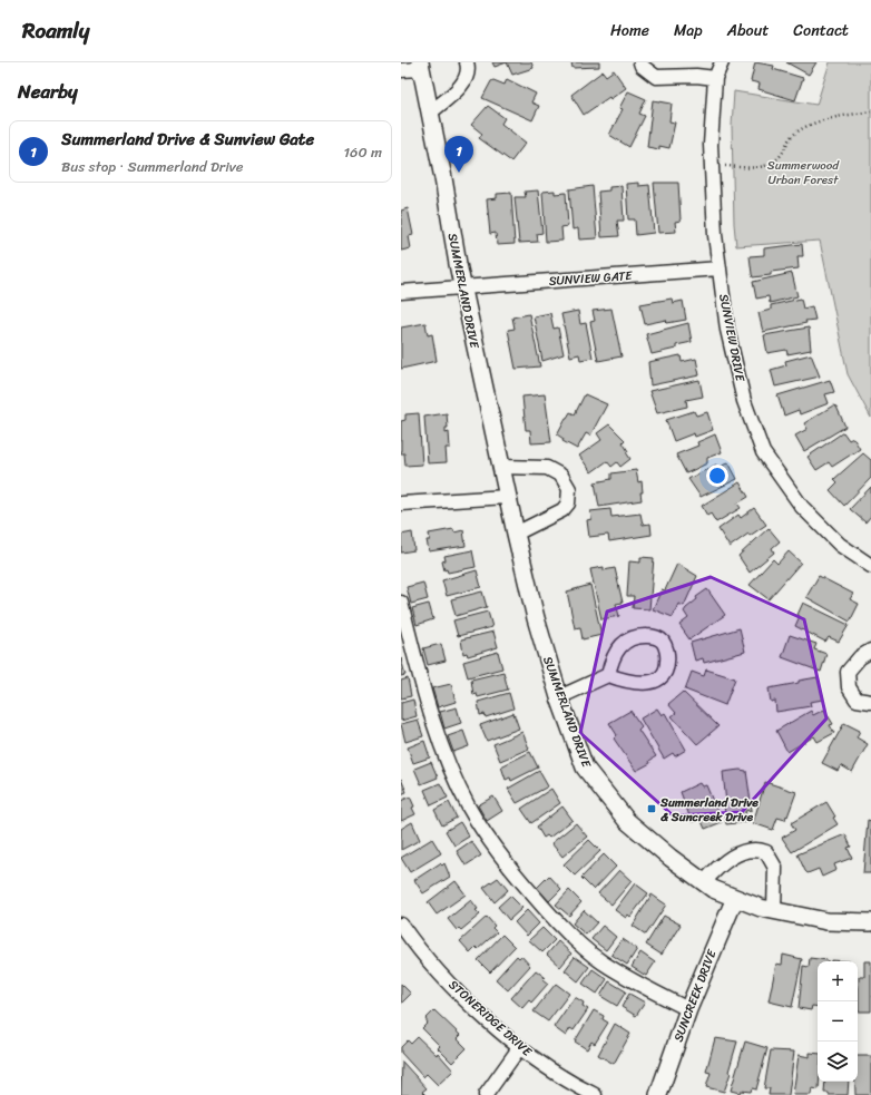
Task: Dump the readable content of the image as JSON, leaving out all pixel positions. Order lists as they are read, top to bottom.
{
  "streets": {
    "street": [
      "SUNVIEW GATE",
      "SUMMERLAND DRIVE",
      "SUNVIEW DRIVE",
      "SUNCREEK DRIVE",
      "STONERIDGE DRIVE"
    ]
  },
  "crossings": [
    ["SUNVIEW GATE", "SUMMERLAND DRIVE"],
    ["SUNVIEW GATE", "SUNVIEW DRIVE"],
    ["SUMMERLAND DRIVE", "SUNCREEK DRIVE"]
  ],
  "parks": ["Summerwood Urban Forest"],
  "places": {
    "transit": ["Summerland Drive & Suncreek Drive"]
  },
  "page": {
    "header": "Roamly",
    "nav": [
      "Home",
      "Map",
      "About",
      "Contact"
    ],
    "heading": "Nearby",
    "list": [
      {
        "mark": "1",
        "name": "Summerland Drive & Sunview Gate",
        "note": "Bus stop · Summerland Drive",
        "value": "160 m"
      }
    ],
    "pins": "1",
    "map_buttons": ["+", "−"]
  }
}
